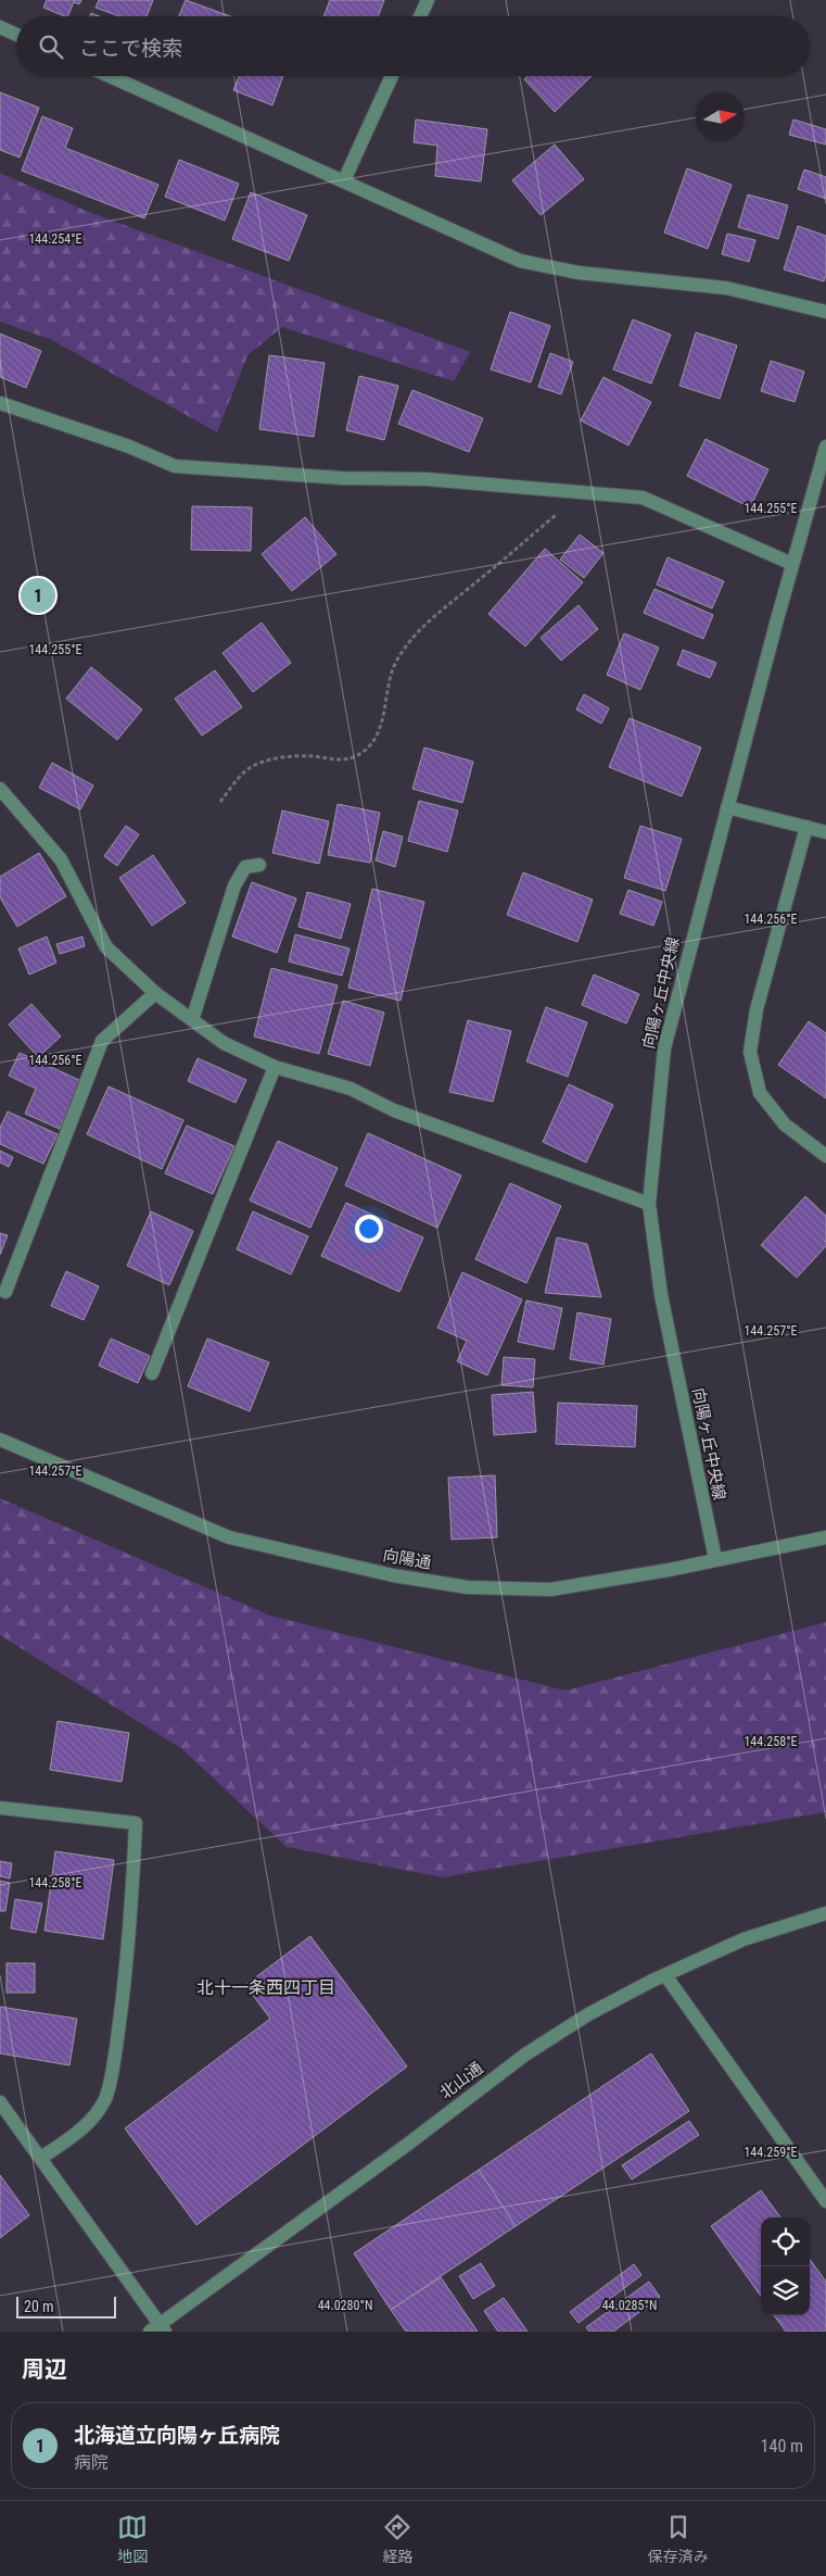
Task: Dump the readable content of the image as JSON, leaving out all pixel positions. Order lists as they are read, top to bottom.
{
  "streets": {
    "street": ["向陽ヶ丘中央線", "向陽通", "北山通"]
  },
  "crossings": [
    ["向陽ヶ丘中央線", "向陽通"]
  ],
  "districts": ["北十一条西四丁目"],
  "scale_bar": "20 m",
  "north": "right",
  "page": {
    "search": "ここで検索",
    "pins": "1",
    "scale": "20 m",
    "heading": "周辺",
    "list": [
      {
        "mark": "1",
        "name": "北海道立向陽ヶ丘病院",
        "note": "病院",
        "value": "140 m"
      }
    ],
    "nav": ["地図", "経路", "保存済み"]
  },
  "coordinates": [
    "144.254°E",
    "144.255°E",
    "144.256°E",
    "144.257°E",
    "144.258°E",
    "144.259°E",
    "44.0280°N",
    "44.0285°N"
  ]
}
